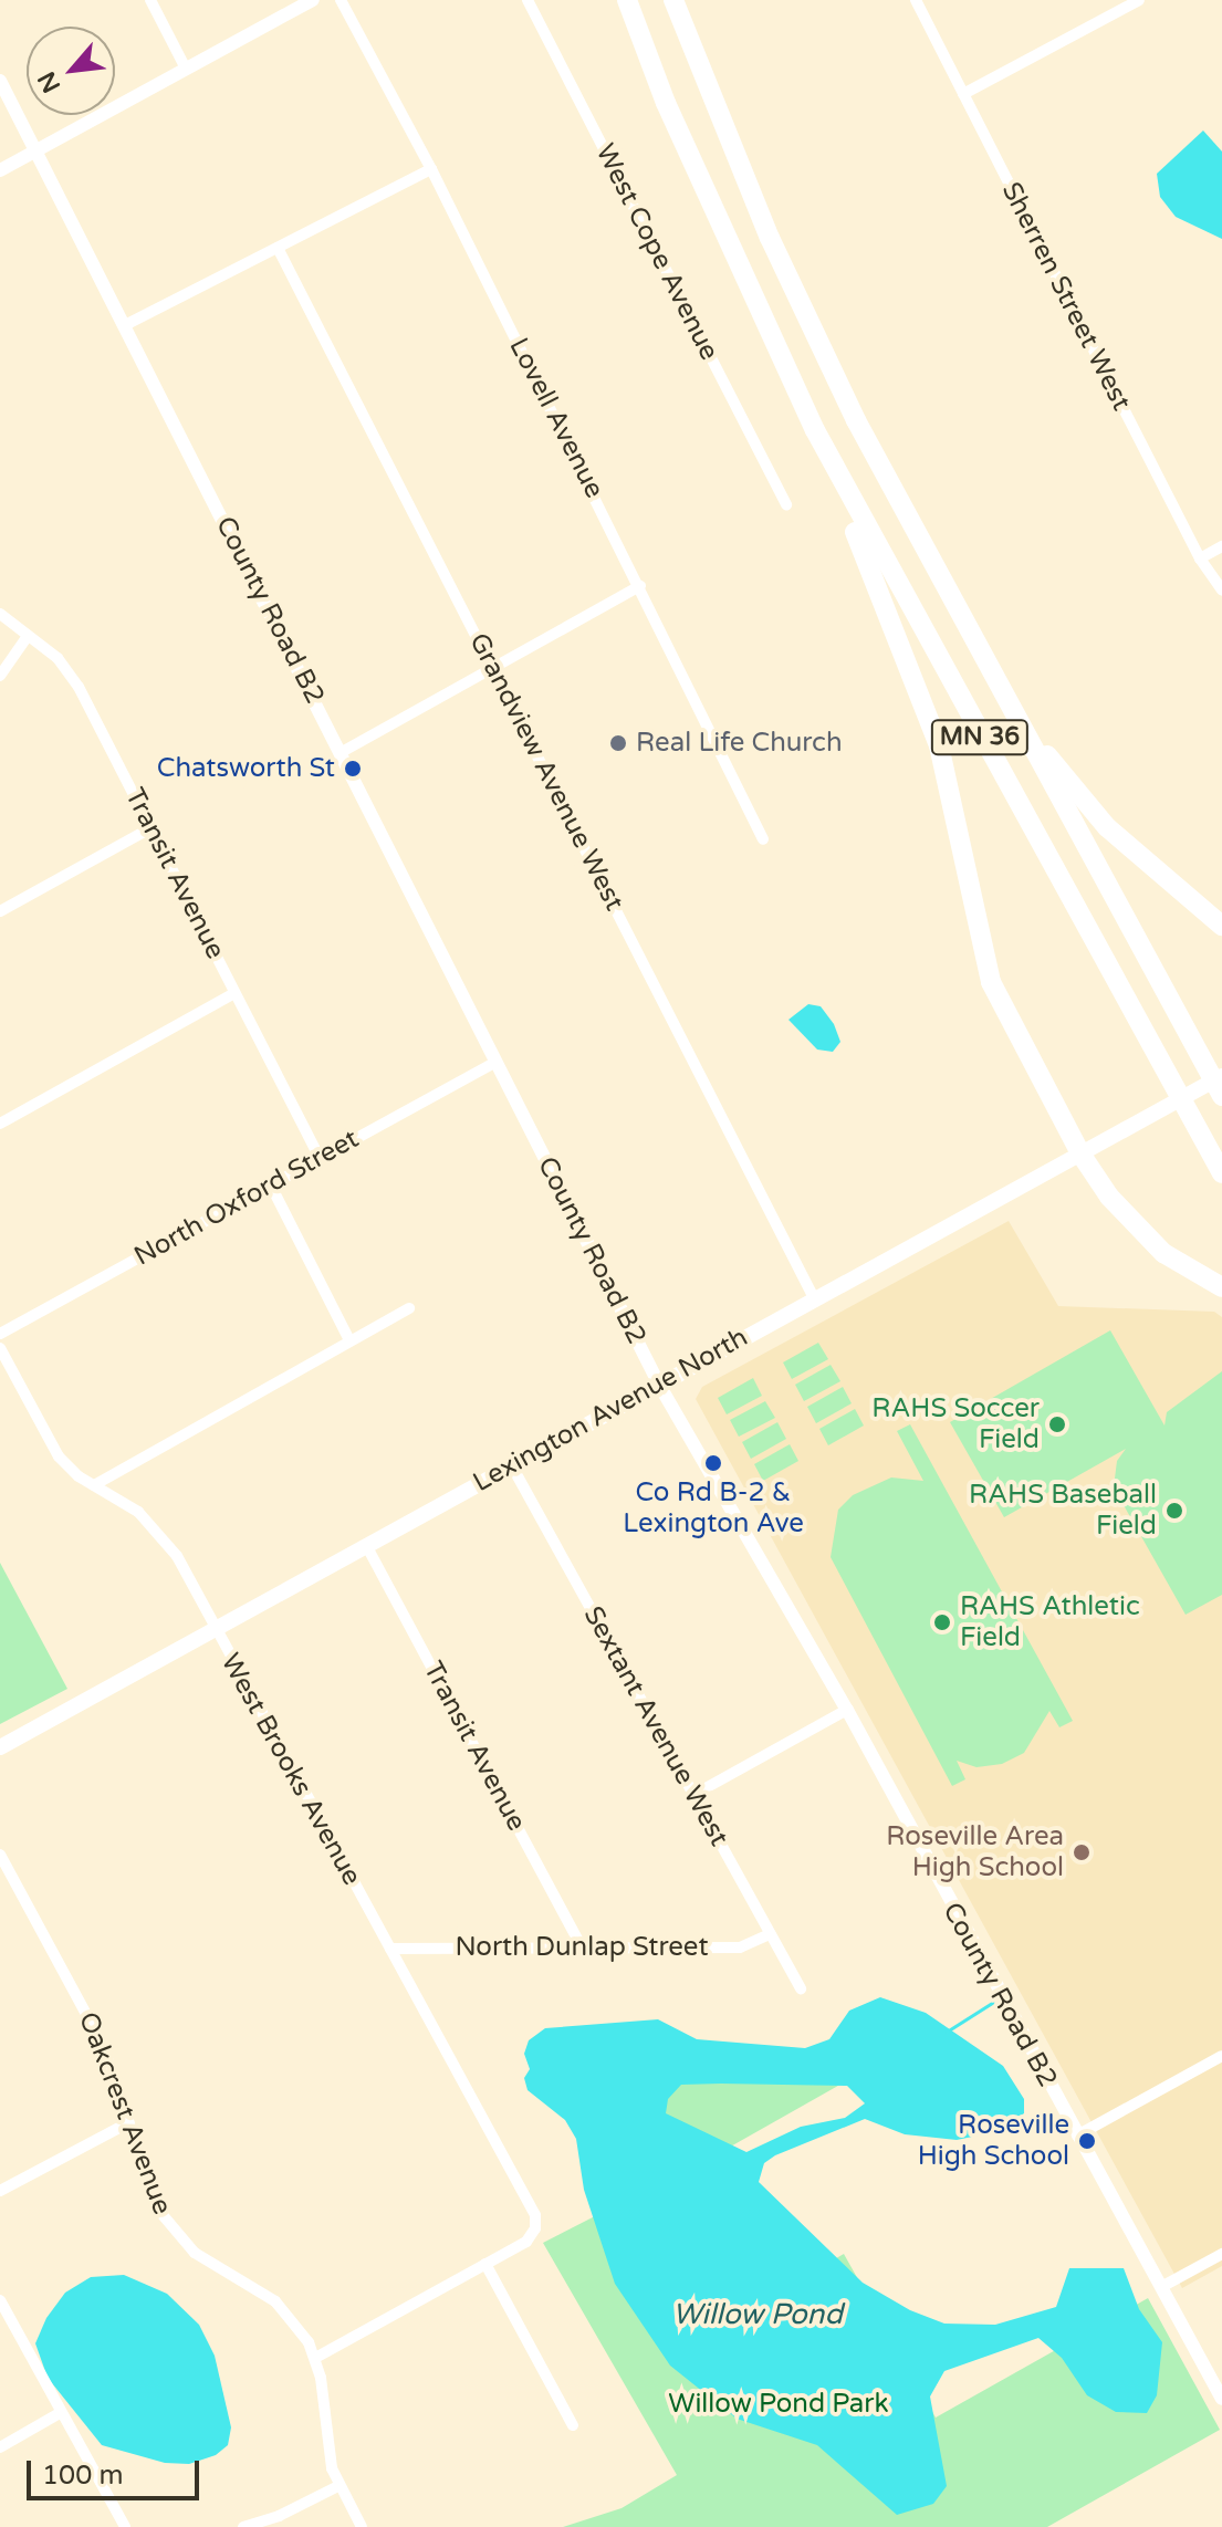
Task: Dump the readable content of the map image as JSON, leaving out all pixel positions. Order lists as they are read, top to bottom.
{
  "streets": {
    "highway": ["MN 36"],
    "main road": ["Lexington Avenue North"],
    "street": [
      "West Cope Avenue",
      "Sherren Street West",
      "Lovell Avenue",
      "County Road B2",
      "Grandview Avenue West",
      "Transit Avenue",
      "North Oxford Street",
      "Sextant Avenue West",
      "West Brooks Avenue",
      "North Dunlap Street",
      "Oakcrest Avenue"
    ]
  },
  "crossings": [
    ["County Road B2", "North Oxford Street"],
    ["County Road B2", "Lexington Avenue North"],
    ["Grandview Avenue West", "Lexington Avenue North"],
    ["Transit Avenue", "North Oxford Street"],
    ["Transit Avenue", "Lexington Avenue North"],
    ["Transit Avenue", "North Dunlap Street"],
    ["Lexington Avenue North", "Sextant Avenue West"],
    ["Lexington Avenue North", "West Brooks Avenue"],
    ["Sextant Avenue West", "North Dunlap Street"],
    ["West Brooks Avenue", "North Dunlap Street"]
  ],
  "water": ["Willow Pond"],
  "parks": ["Willow Pond Park"],
  "places": [
    "Real Life Church",
    "Chatsworth St",
    "RAHS Soccer Field",
    "Co Rd B-2 & Lexington Ave",
    "RAHS Baseball Field",
    "RAHS Athletic Field",
    "Roseville Area High School",
    "Roseville High School"
  ],
  "scale_bar": "100 m",
  "north": "bottom left"
}
